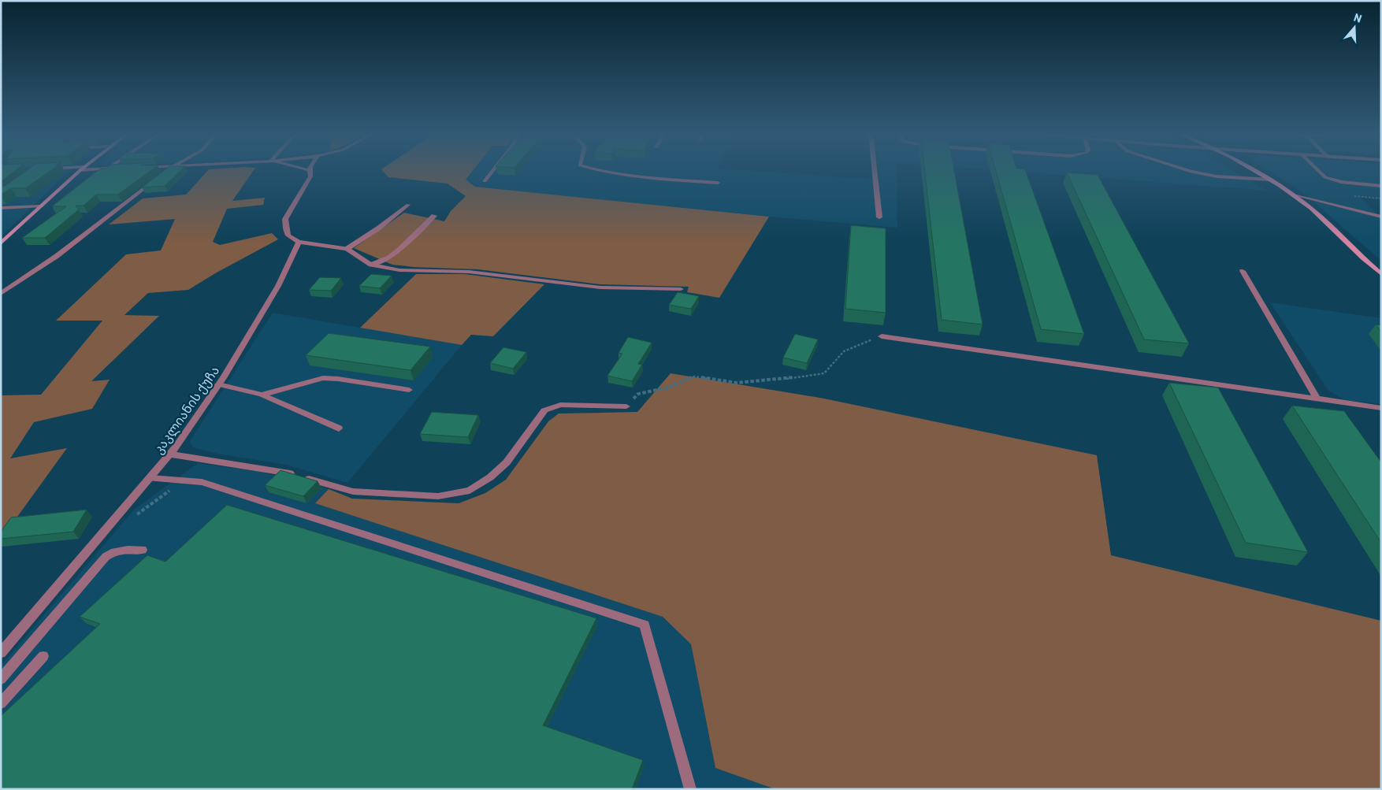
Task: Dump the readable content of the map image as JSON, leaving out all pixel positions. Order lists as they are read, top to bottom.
{
  "streets": {
    "street": ["კაკლიანის ქუჩა"]
  },
  "north": "top"
}
